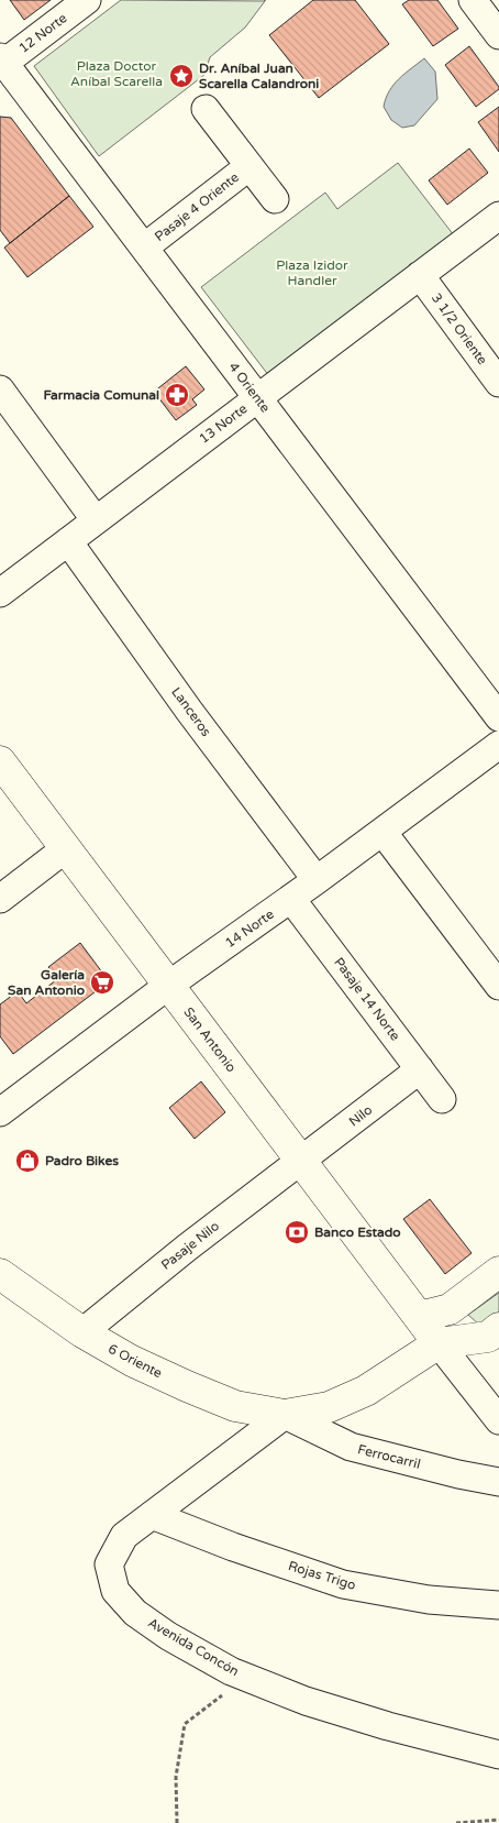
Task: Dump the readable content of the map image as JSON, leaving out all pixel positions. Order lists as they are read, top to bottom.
{
  "streets": {
    "main road": ["San Antonio", "6 Oriente"],
    "street": [
      "12 Norte",
      "Pasaje 4 Oriente",
      "3 1/2 Oriente",
      "4 Oriente",
      "13 Norte",
      "Lanceros",
      "14 Norte",
      "Pasaje 14 Norte",
      "Nilo",
      "Pasaje Nilo",
      "Ferrocarril",
      "Rojas Trigo",
      "Avenida Concón"
    ]
  },
  "crossings": [
    ["12 Norte", "4 Oriente"],
    ["Pasaje 4 Oriente", "4 Oriente"],
    ["3 1/2 Oriente", "13 Norte"],
    ["4 Oriente", "13 Norte"],
    ["13 Norte", "Lanceros"],
    ["Lanceros", "14 Norte"],
    ["14 Norte", "Pasaje 14 Norte"],
    ["14 Norte", "San Antonio"],
    ["Pasaje 14 Norte", "Nilo"],
    ["San Antonio", "Nilo"],
    ["San Antonio", "Pasaje Nilo"],
    ["Nilo", "Pasaje Nilo"],
    ["Pasaje Nilo", "6 Oriente"],
    ["6 Oriente", "Ferrocarril"],
    ["6 Oriente", "Avenida Concón"],
    ["Ferrocarril", "Avenida Concón"],
    ["Rojas Trigo", "Avenida Concón"]
  ],
  "parks": ["Plaza Doctor Aníbal Scarella", "Plaza Izidor Handler"],
  "places": {
    "place": ["Dr. Aníbal Juan Scarella Calandroni"],
    "pharmacy": ["Farmacia Comunal"],
    "supermarket": ["Galería San Antonio"],
    "shop": ["Padro Bikes"],
    "bank": ["Banco Estado"]
  }
}
